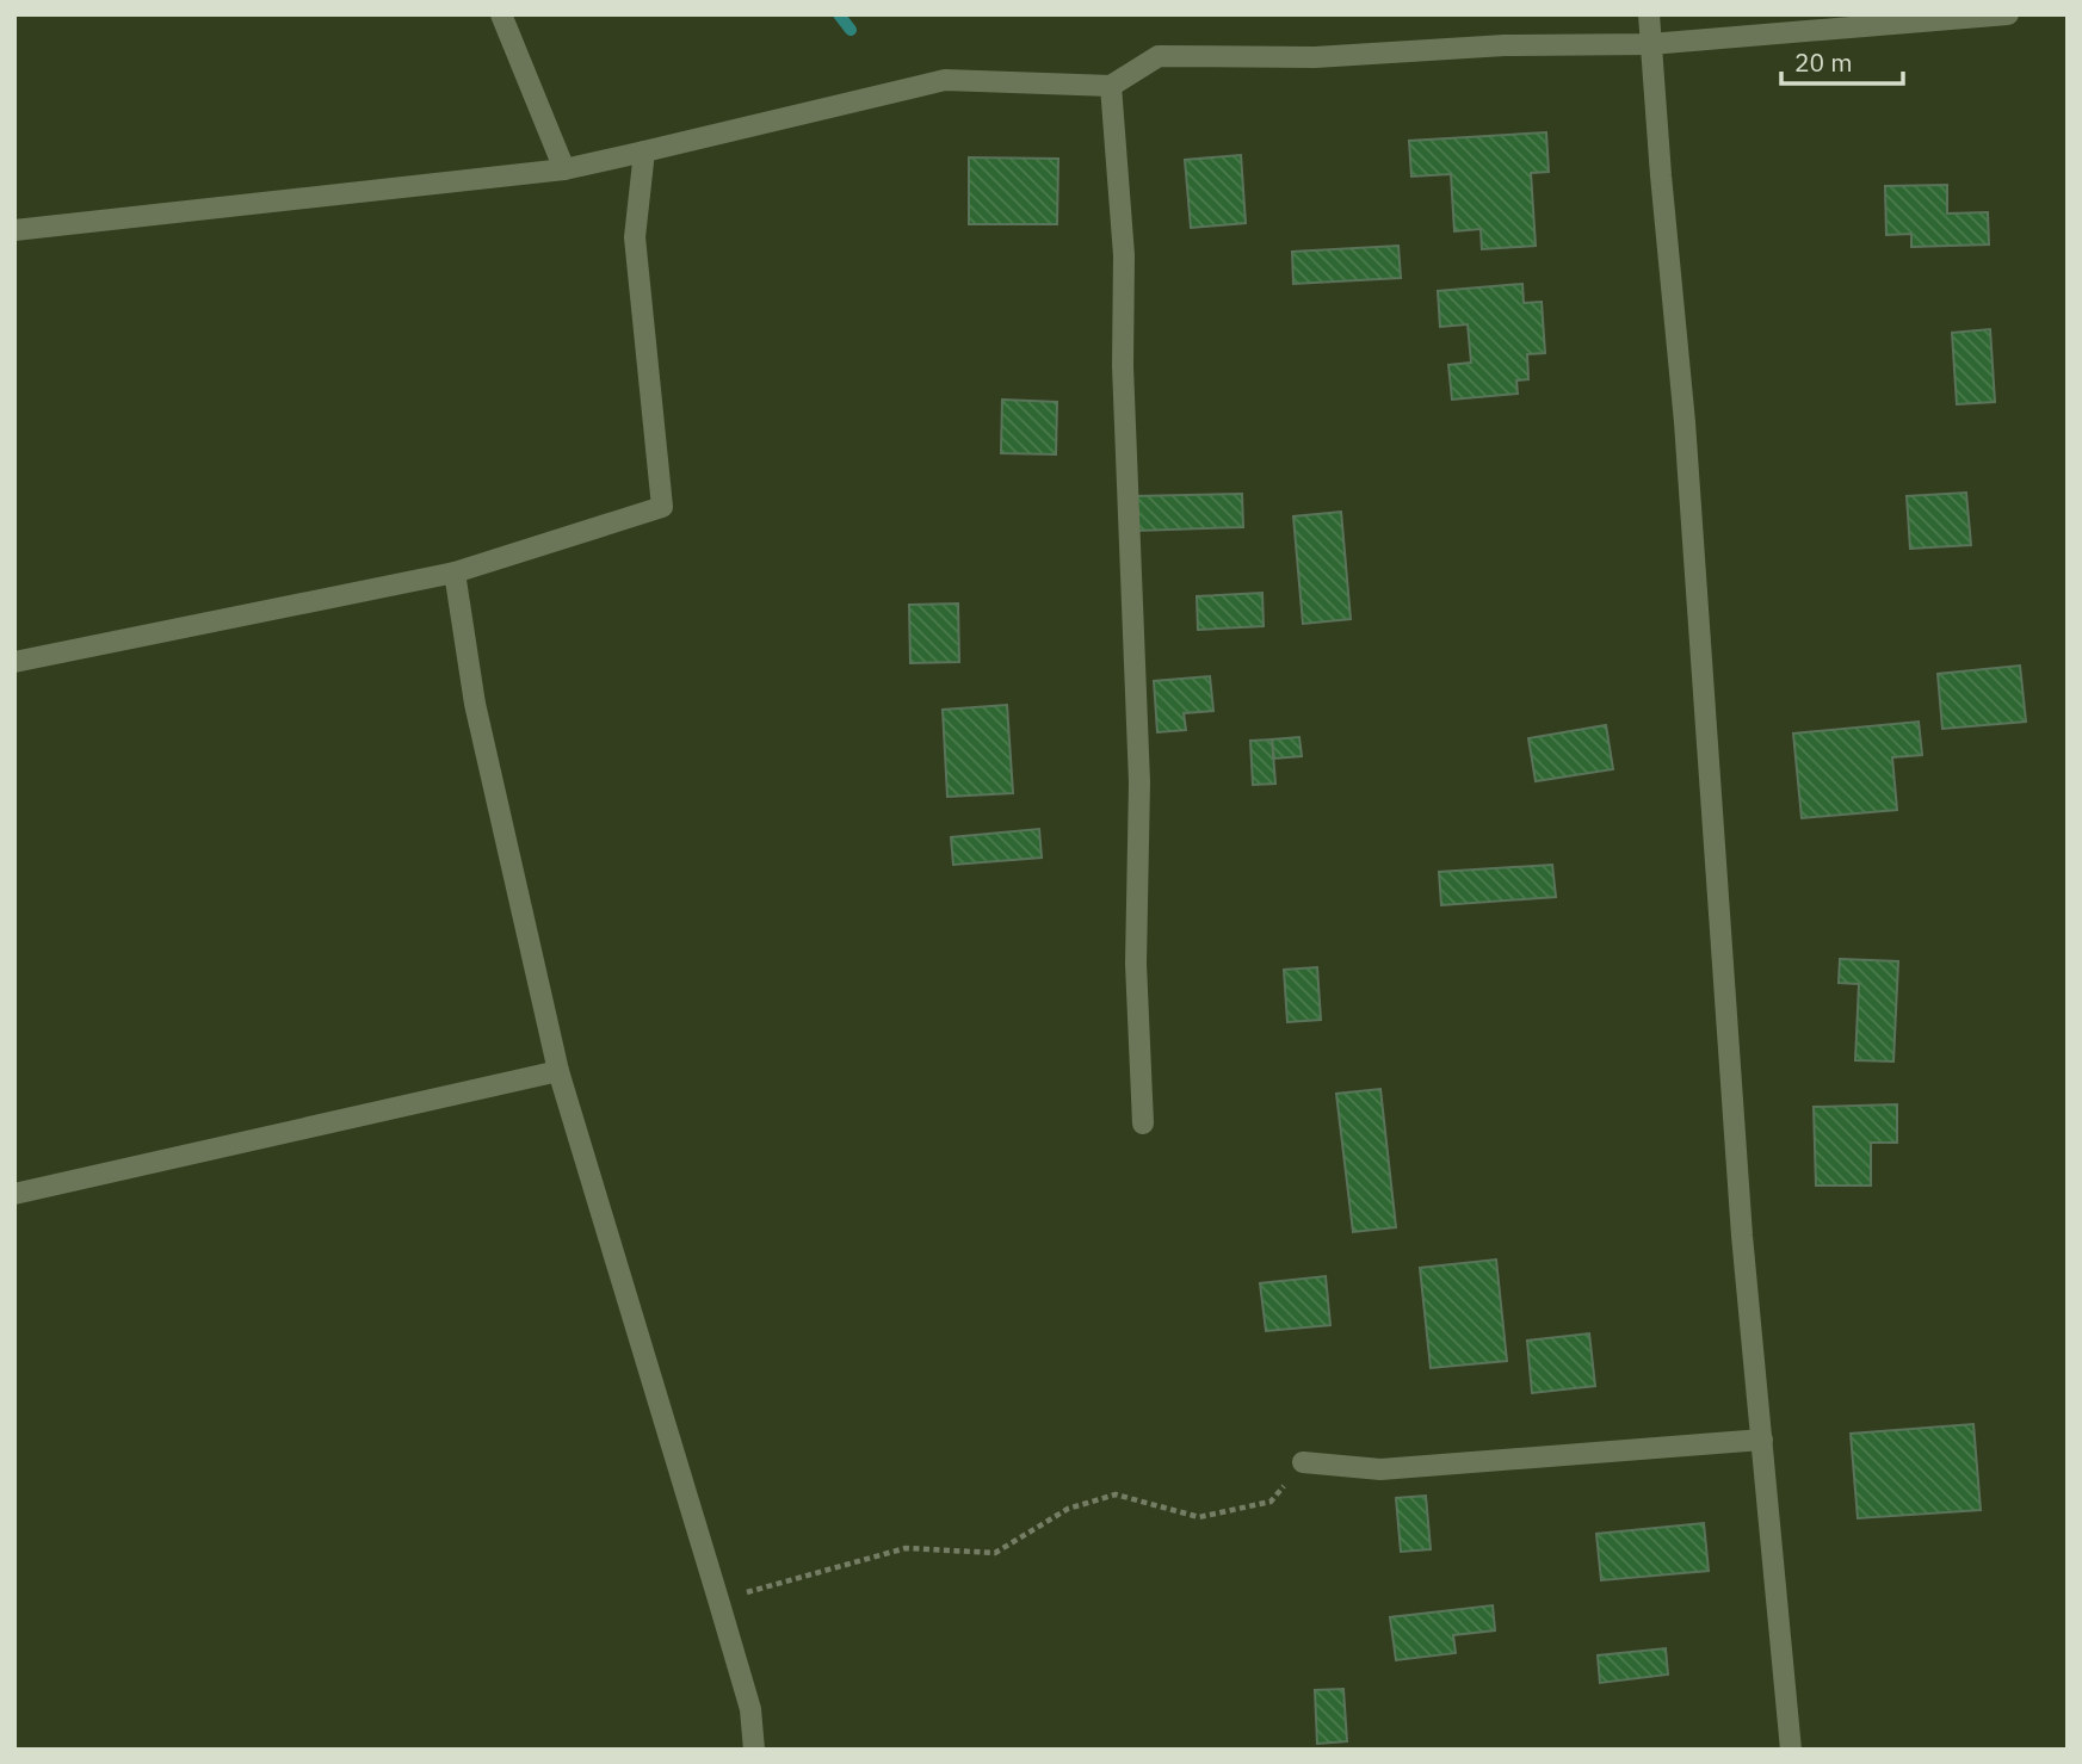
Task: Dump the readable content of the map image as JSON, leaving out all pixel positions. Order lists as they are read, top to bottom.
{
  "scale_bar": "20 m"
}
